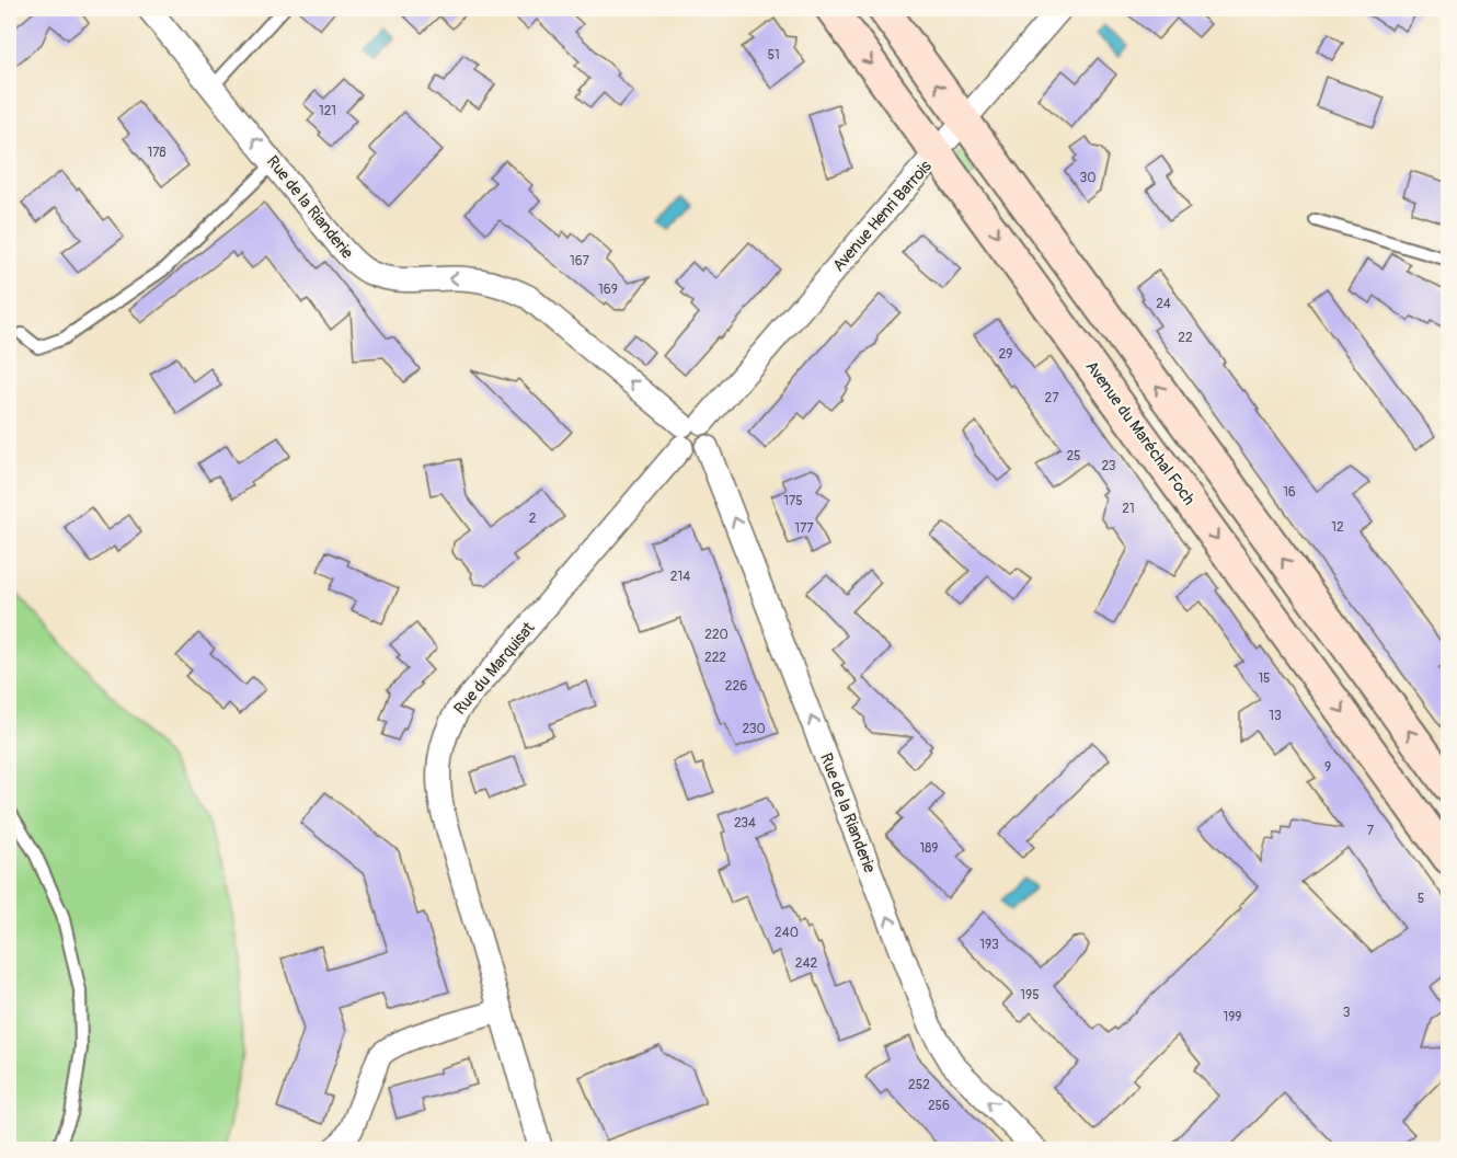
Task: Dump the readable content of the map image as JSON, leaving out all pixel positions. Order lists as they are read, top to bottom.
{
  "streets": {
    "main road": ["Avenue du Maréchal Foch"],
    "street": ["Rue de la Rianderie", "Avenue Henri Barrois", "Rue du Marquisat"]
  },
  "crossings": [
    ["Rue de la Rianderie", "Avenue Henri Barrois"],
    ["Rue de la Rianderie", "Rue du Marquisat"],
    ["Avenue Henri Barrois", "Avenue du Maréchal Foch"],
    ["Avenue Henri Barrois", "Rue du Marquisat"]
  ],
  "one_way": ["Rue de la Rianderie"],
  "house_numbers": [
    "51",
    "121",
    "178",
    "30",
    "167",
    "169",
    "24",
    "22",
    "29",
    "27",
    "25",
    "23",
    "16",
    "175",
    "21",
    "2",
    "12",
    "177",
    "214",
    "220",
    "222",
    "15",
    "226",
    "13",
    "230",
    "9",
    "234",
    "7",
    "189",
    "5",
    "240",
    "193",
    "242",
    "195",
    "3",
    "199",
    "252",
    "256"
  ]
}
